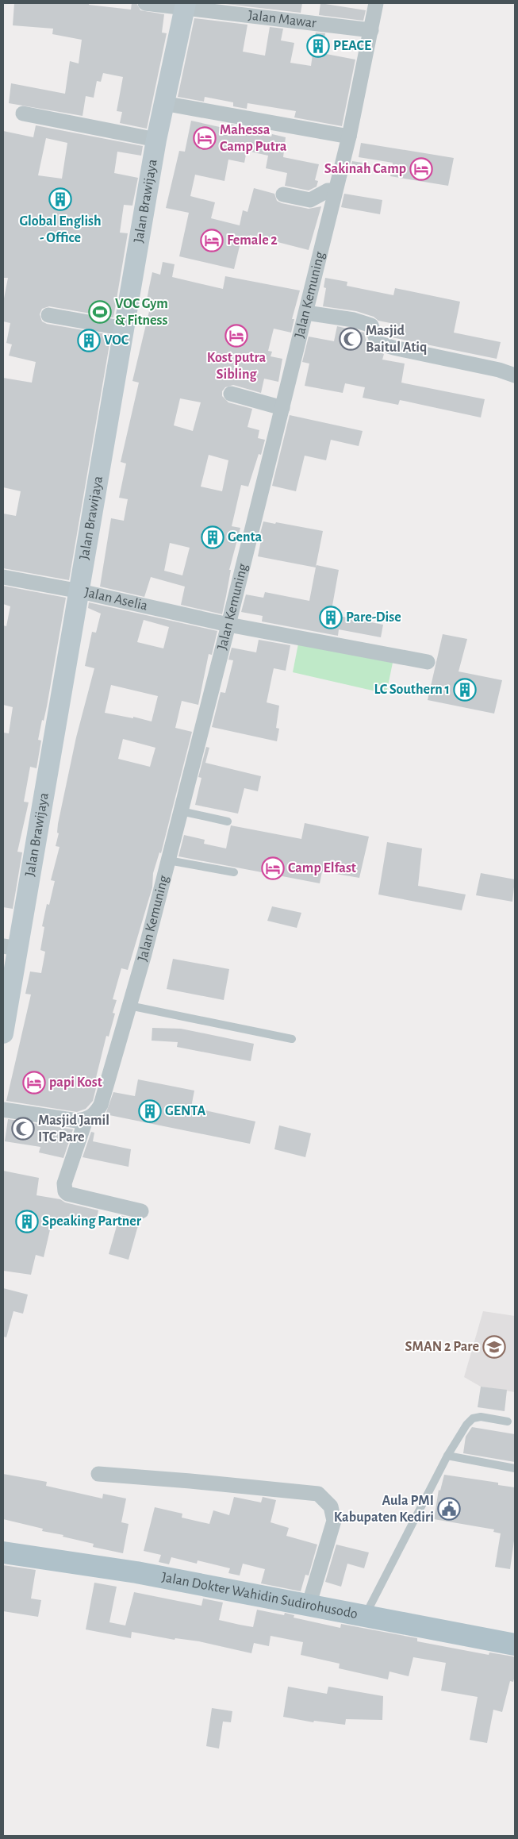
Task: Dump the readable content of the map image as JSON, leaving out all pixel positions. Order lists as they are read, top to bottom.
{
  "streets": {
    "main road": ["Jalan Brawijaya", "Jalan Dokter Wahidin Sudirohusodo"],
    "street": ["Jalan Mawar", "Jalan Kemuning", "Jalan Aselia"]
  },
  "crossings": [
    ["Jalan Mawar", "Jalan Brawijaya"],
    ["Jalan Mawar", "Jalan Kemuning"],
    ["Jalan Brawijaya", "Jalan Aselia"],
    ["Jalan Kemuning", "Jalan Aselia"]
  ],
  "places": {
    "building": [
      "PEACE",
      "Global English - Office",
      "VOC",
      "Genta",
      "Pare-Dise",
      "LC Southern 1",
      "GENTA",
      "Speaking Partner"
    ],
    "hotel": [
      "Mahessa Camp Putra",
      "Sakinah Camp",
      "Female 2",
      "Kost putra Sibling",
      "Camp Elfast",
      "papi Kost"
    ],
    "sports": ["VOC Gym & Fitness"],
    "mosque": ["Masjid Baitul Atiq", "Masjid Jamil ITC Pare"],
    "school or university": ["SMAN 2 Pare"],
    "public building": ["Aula PMI Kabupaten Kediri"]
  }
}
